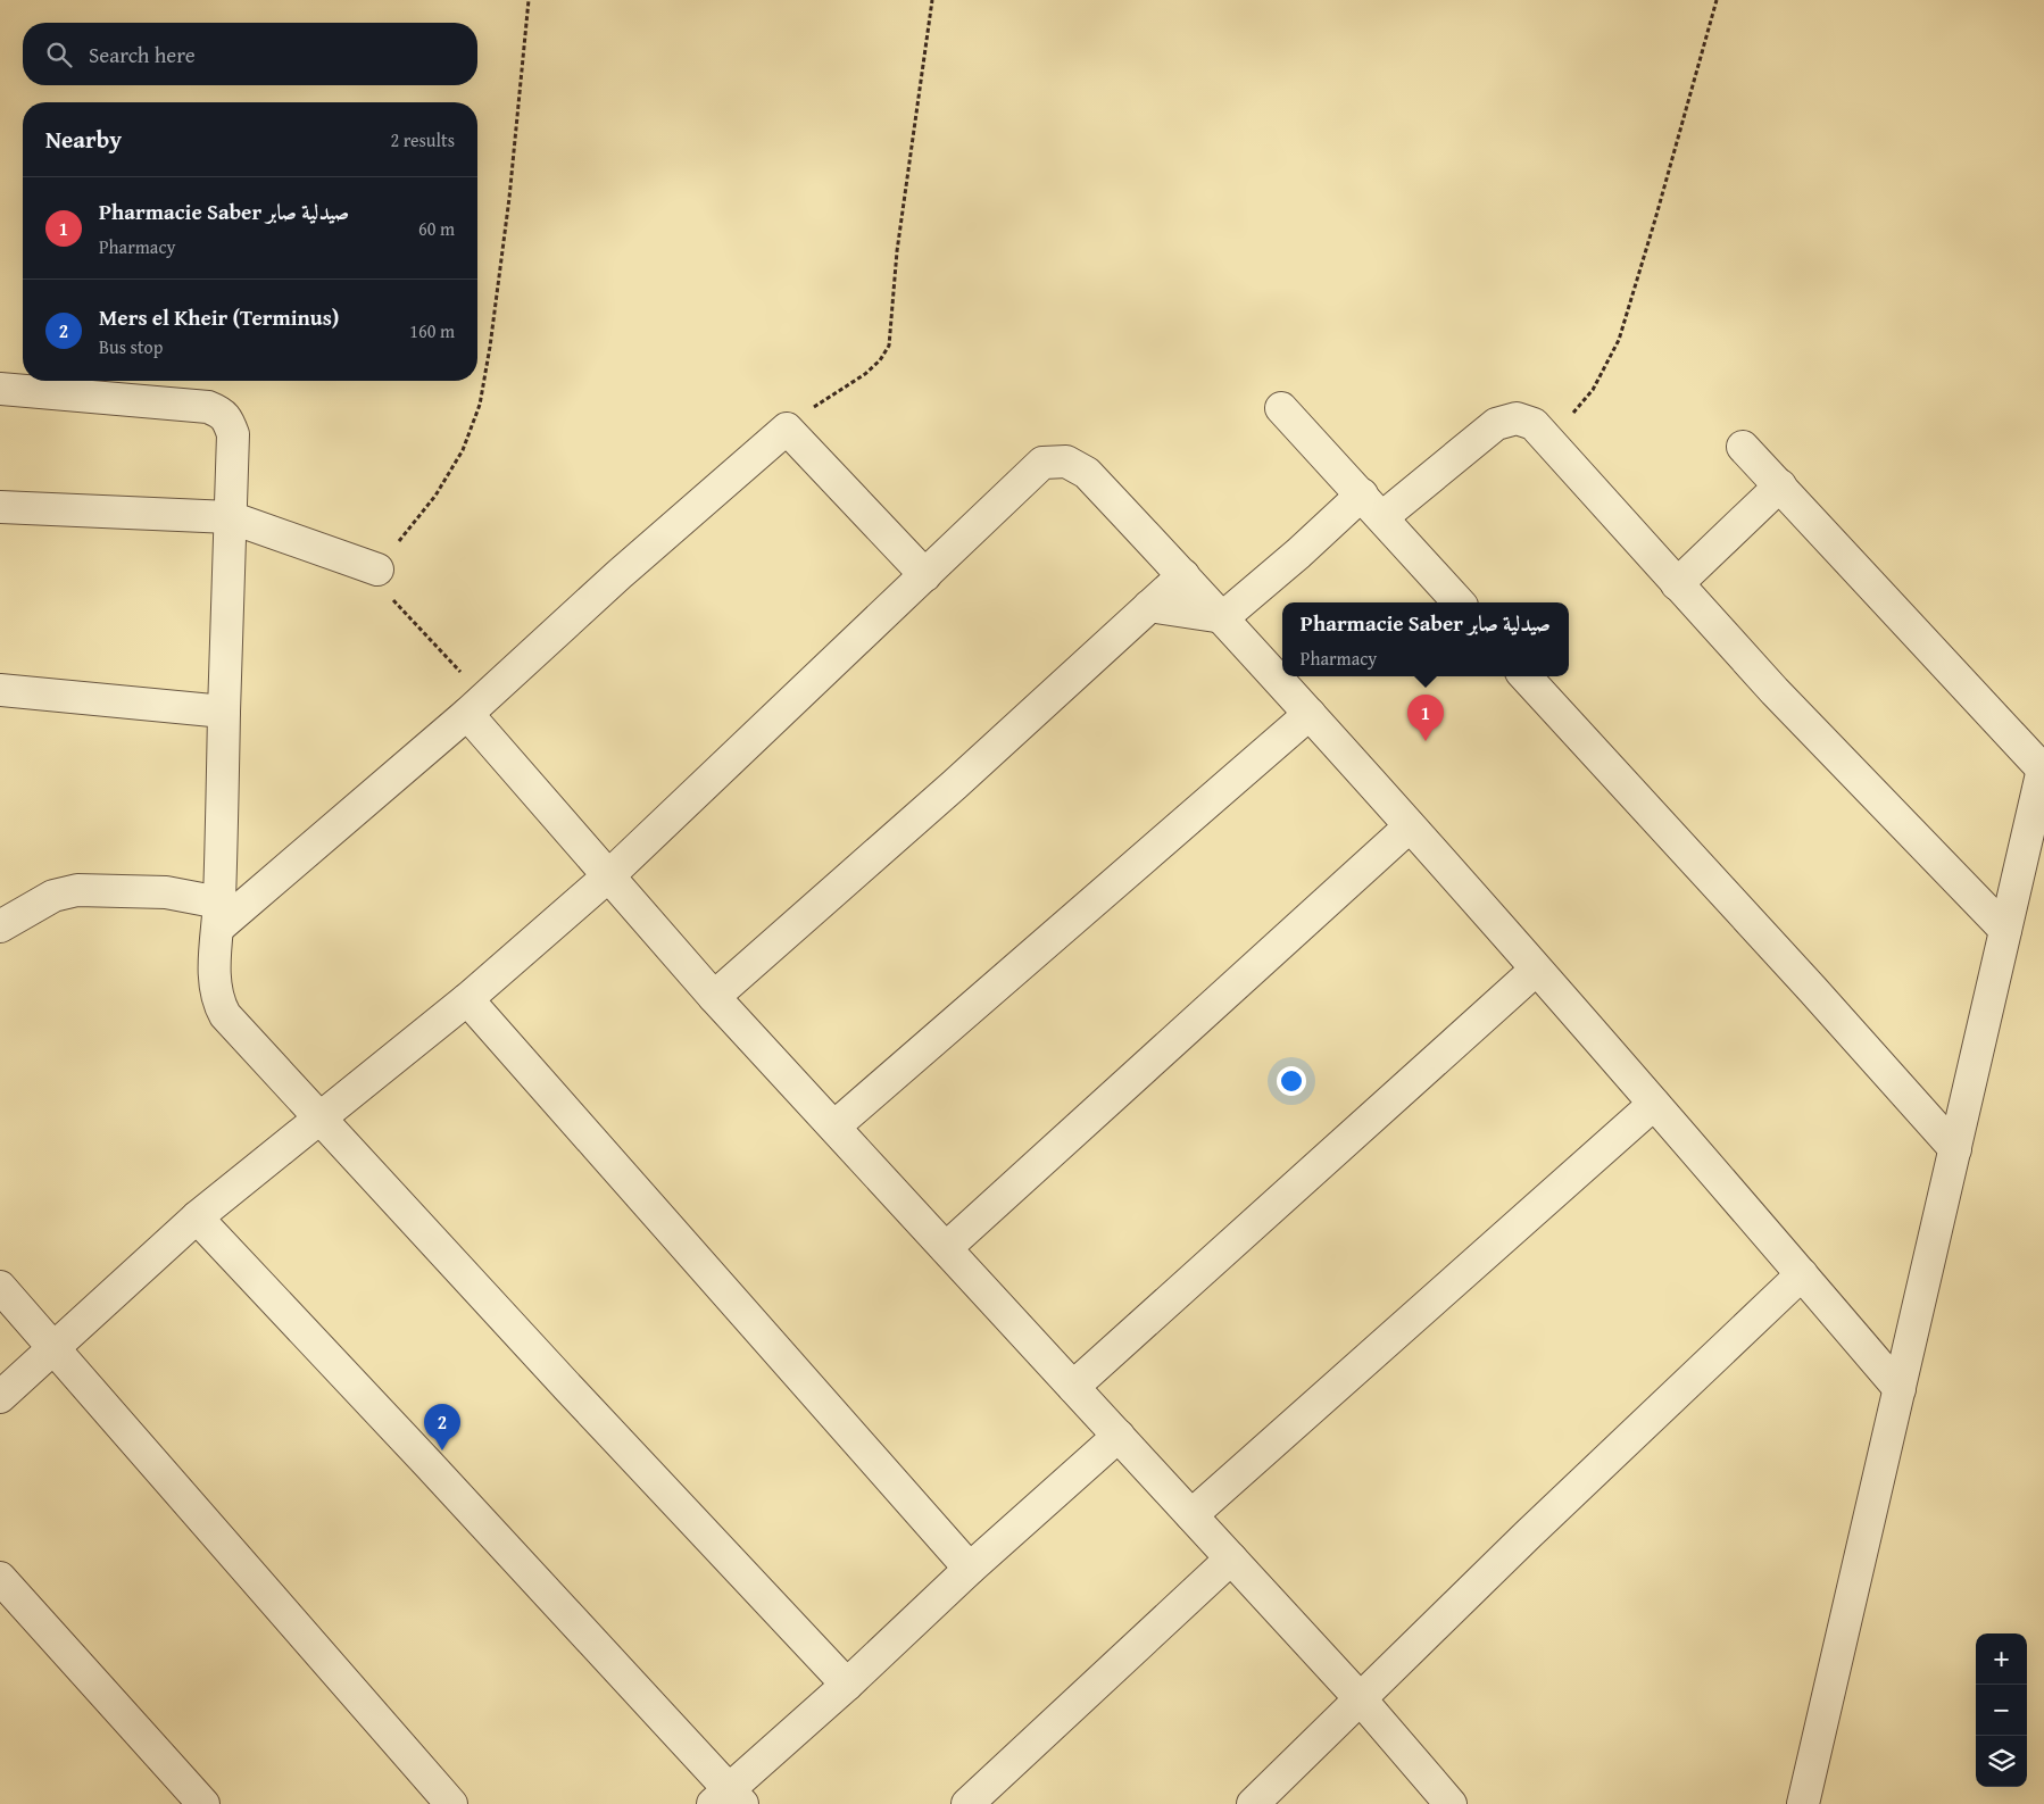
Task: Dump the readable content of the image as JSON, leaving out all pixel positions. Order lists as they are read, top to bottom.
{
  "page": {
    "search": "Search here",
    "heading": ["Nearby", "2 results"],
    "list": [
      {
        "mark": "1",
        "name": "Pharmacie Saber صيدلية صابر",
        "note": "Pharmacy",
        "value": "60 m"
      },
      {
        "mark": "2",
        "name": "Mers el Kheir (Terminus)",
        "note": "Bus stop",
        "value": "160 m"
      }
    ],
    "popup": ["Pharmacie Saber صيدلية صابر", "Pharmacy"],
    "pins": ["1", "2"],
    "map_buttons": ["+", "−"]
  }
}
